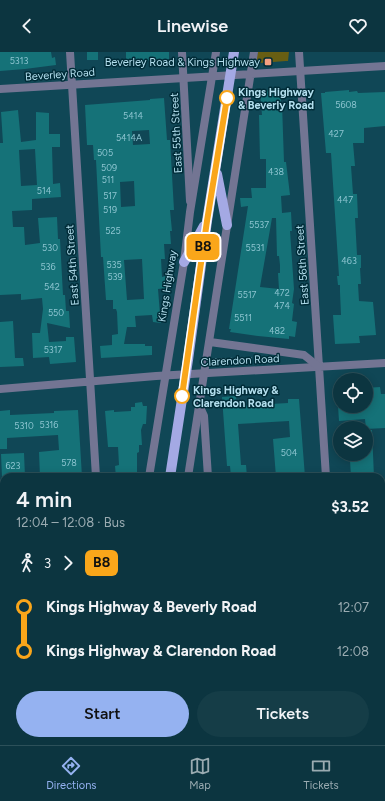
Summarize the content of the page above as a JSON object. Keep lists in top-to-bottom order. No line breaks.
{"streets":{"street":["Beverley Road","East 55th Street","East 54th Street","East 56th Street","Kings Highway","Clarendon Road"]},"crossings":[["Beverley Road","East 55th Street"],["Beverley Road","East 54th Street"],["Beverley Road","East 56th Street"],["Beverley Road","Kings Highway"],["East 55th Street","Kings Highway"],["East 54th Street","Clarendon Road"],["East 56th Street","Clarendon Road"],["Kings Highway","Clarendon Road"]],"places":{"transit":["Beverley Road & Kings Highway"],"other":["Kings Highway & Beverly Road","Kings Highway & Clarendon Road"]},"lines":["bus line B8"],"house_numbers":["5313","5608","5414","427","5414A","505","509","438","511","514","517","447","519","5537","525","530","5531","463","535","536","539","542","472","5517","474","550","5511","482","5317","5316","5310","504","578","623"],"page":{"header":"Linewise","on_map":"B8","heading":["4 min","12:04 – 12:08 · Bus","$3.52"],"legs":["3","B8"],"list":[{"name":"Kings Highway & Beverly Road","value":"12:07"},{"name":"Kings Highway & Clarendon Road","value":"12:08"}],"buttons":["Start","Tickets"],"tabs":["Directions","Map","Tickets"]}}
